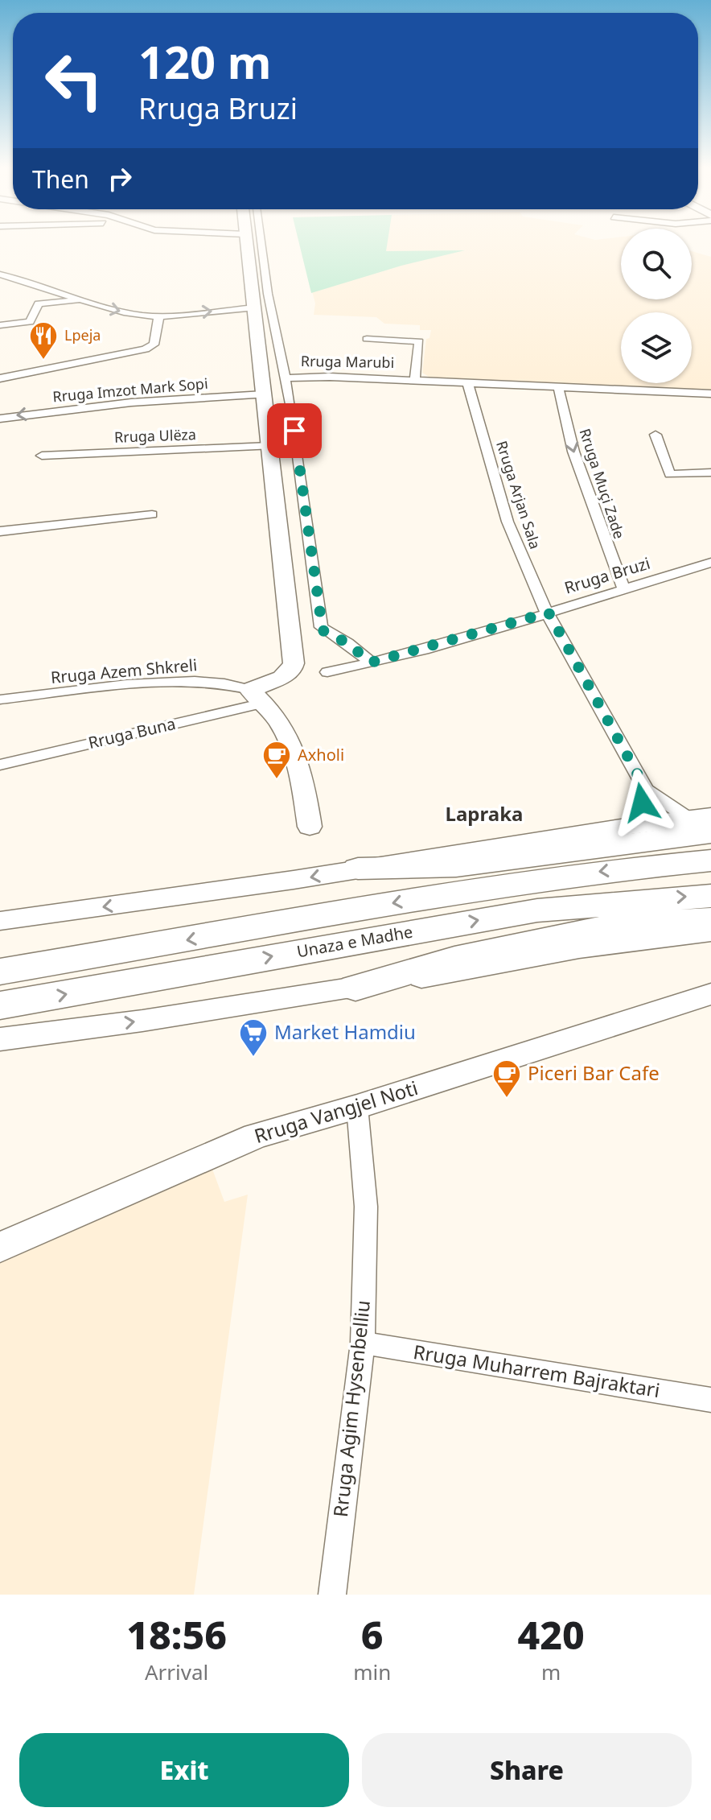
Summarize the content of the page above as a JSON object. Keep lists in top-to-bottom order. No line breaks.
{"streets":{"highway":["Unaza e Madhe"],"street":["Rruga Marubi","Rruga Imzot Mark Sopi","Rruga Ulëza","Rruga Muçi Zade","Rruga Arjan Sala","Rruga Bruzi","Rruga Azem Shkreli","Rruga Buna","Rruga Vangjel Noti","Rruga Muharrem Bajraktari","Rruga Agim Hysenbelliu"]},"crossings":[["Rruga Marubi","Rruga Muçi Zade"],["Rruga Marubi","Rruga Arjan Sala"],["Rruga Marubi","Rruga Bruzi"],["Rruga Muçi Zade","Rruga Bruzi"],["Rruga Arjan Sala","Rruga Bruzi"],["Rruga Azem Shkreli","Rruga Buna"],["Rruga Vangjel Noti","Rruga Agim Hysenbelliu"],["Rruga Muharrem Bajraktari","Rruga Agim Hysenbelliu"]],"one_way":["Rruga Muçi Zade"],"districts":["Lapraka"],"places":{"restaurant":["Lpeja"],"cafe":["Axholi","Piceri Bar Cafe"],"supermarket":["Market Hamdiu"]},"page":{"turn":["120 m","Rruga Bruzi"],"then":"Then","eta":["18:56","Arrival","6","min","420","m"],"buttons":["Exit","Share"]}}
